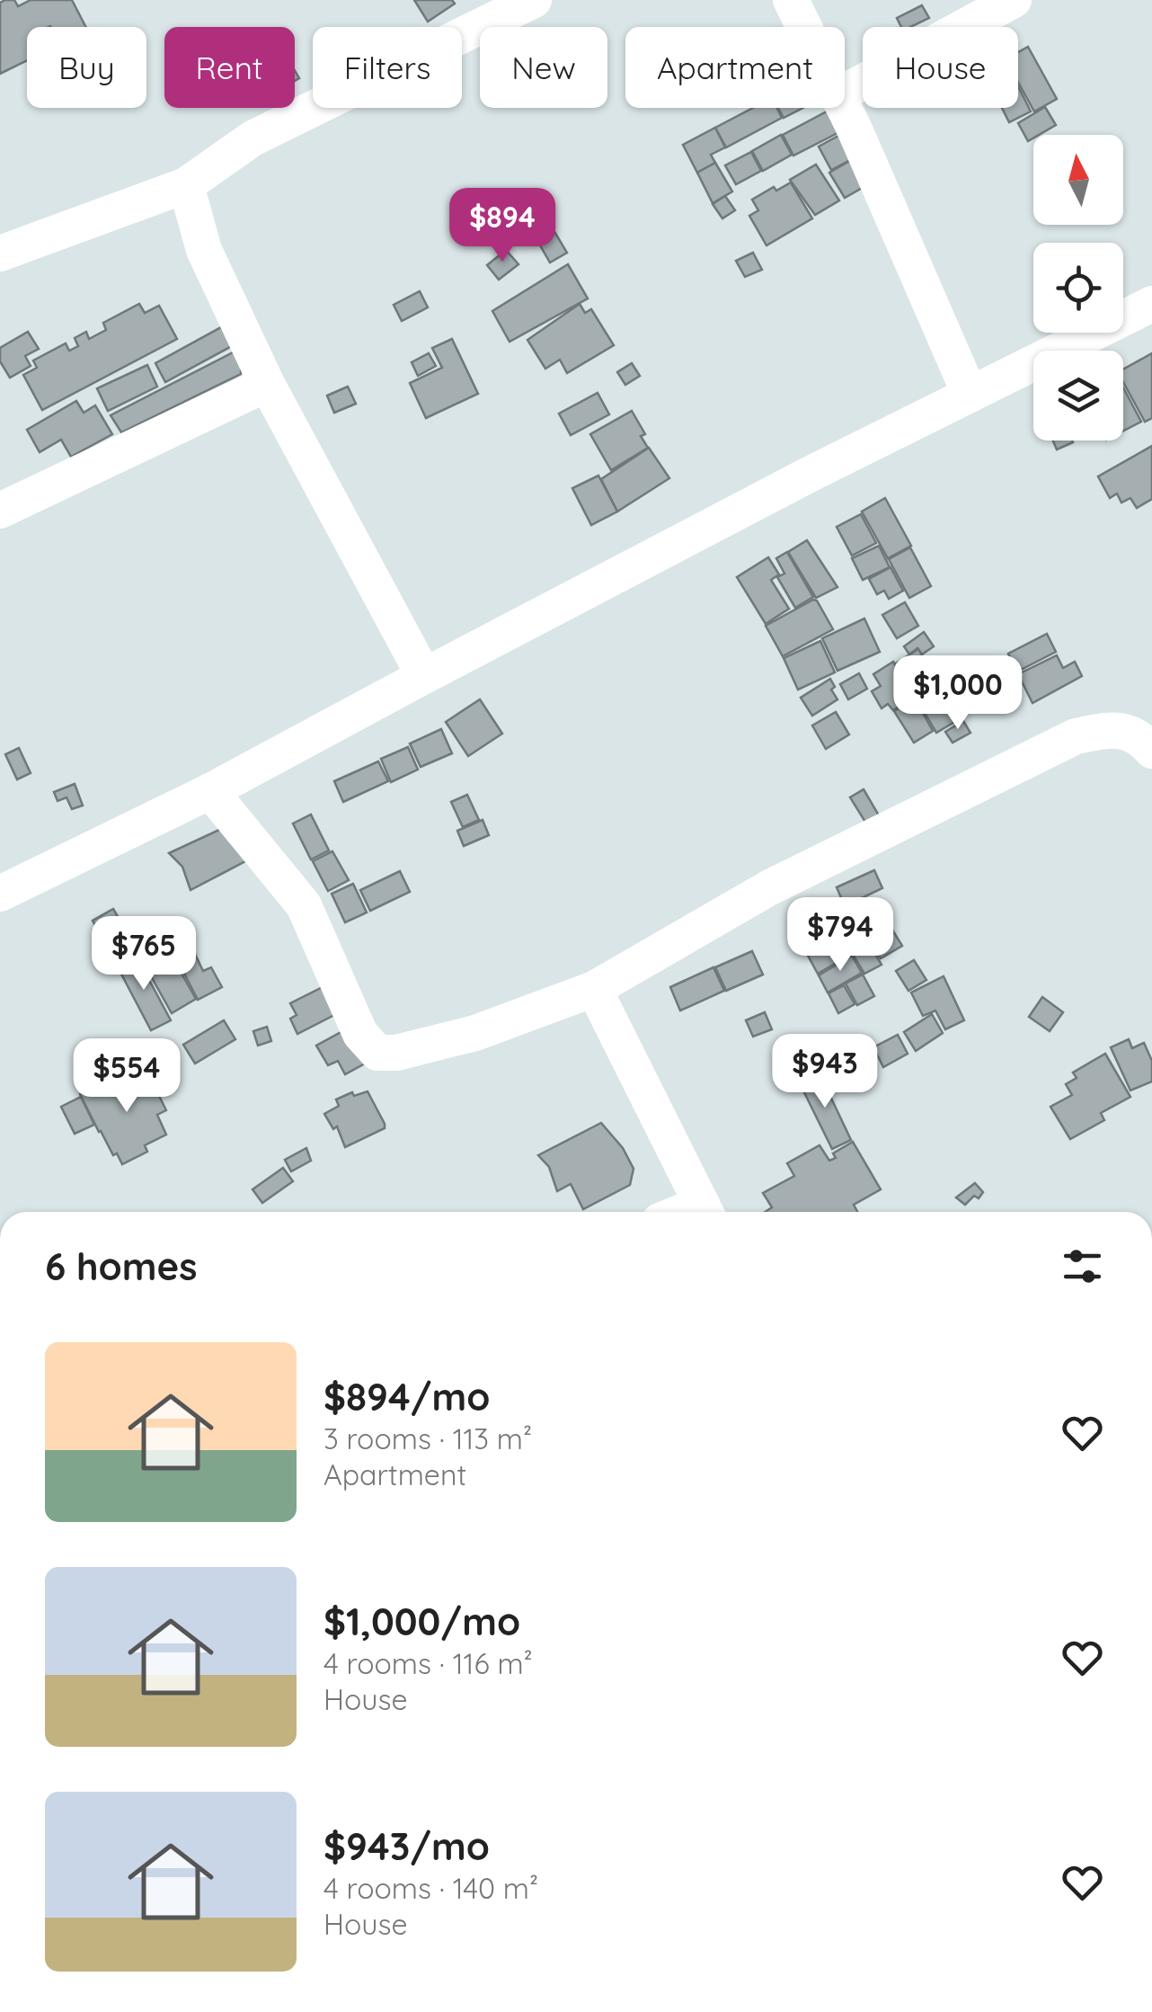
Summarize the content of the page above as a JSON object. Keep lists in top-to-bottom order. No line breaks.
{"north":"top","page":{"chip":["Buy","Rent","Filters","New","Apartment","House"],"price":["$894","$1,000","$794","$765","$943","$554"],"heading":"6 homes","list":[{"name":"$894/mo","note":"3 rooms · 113 m² · Apartment"},{"name":"$1,000/mo","note":"4 rooms · 116 m² · House"},{"name":"$943/mo","note":"4 rooms · 140 m² · House"}]}}
